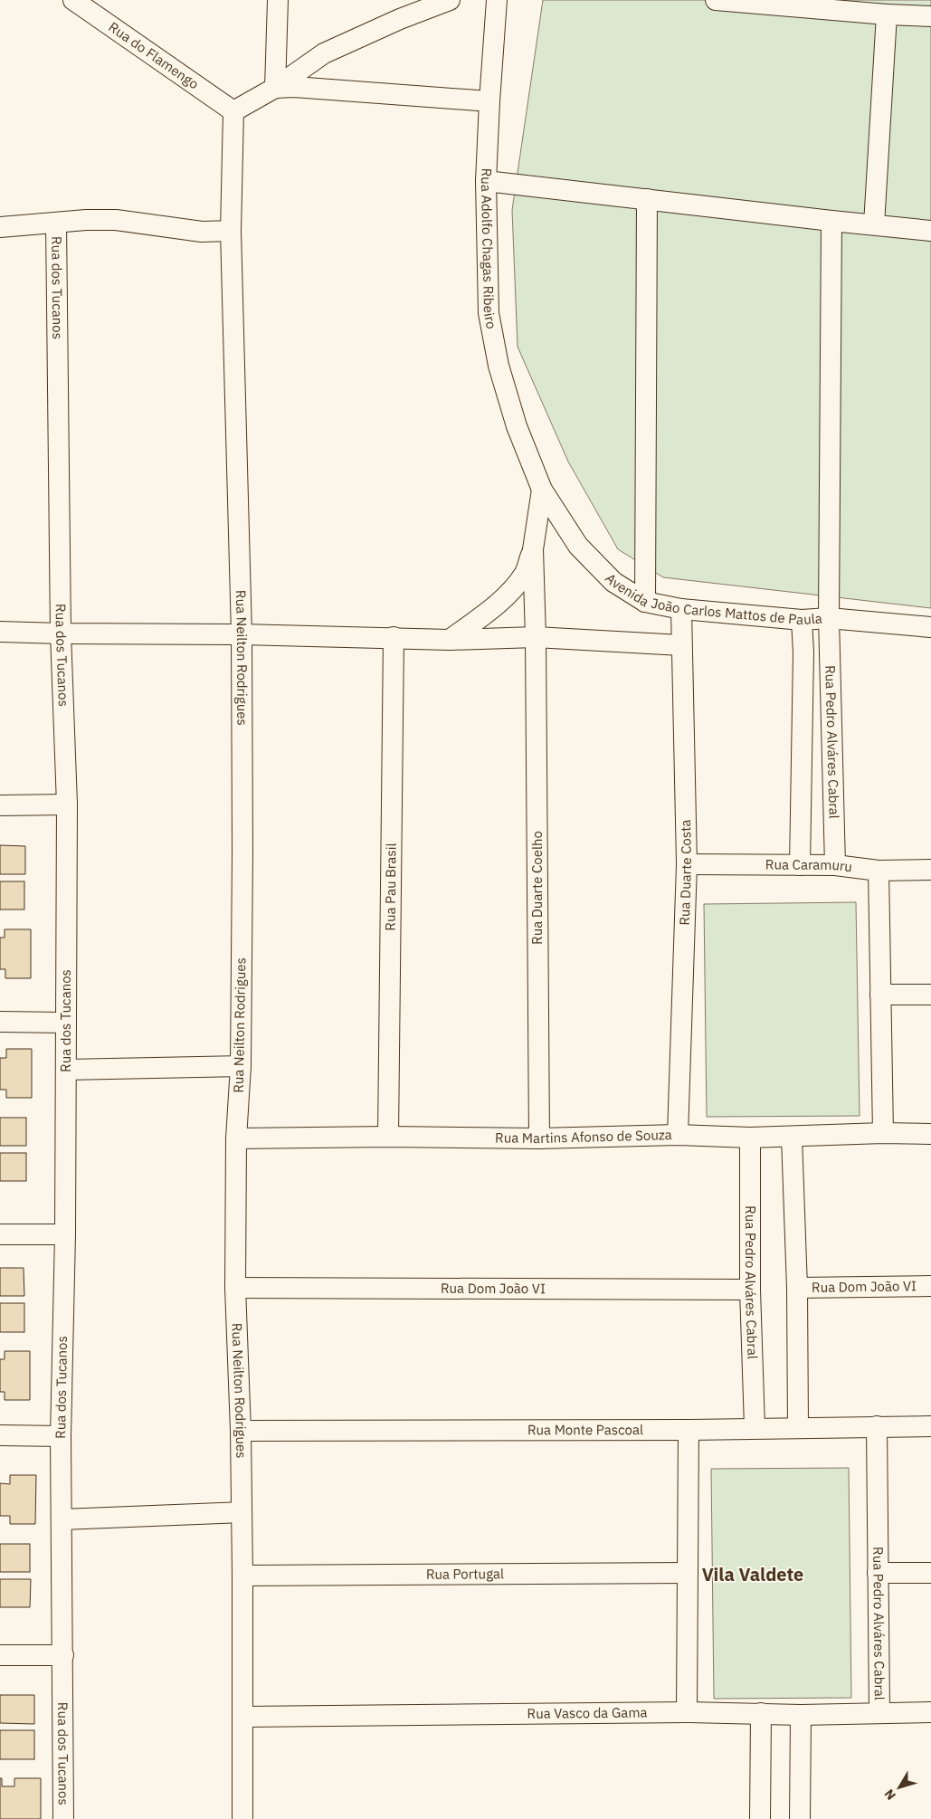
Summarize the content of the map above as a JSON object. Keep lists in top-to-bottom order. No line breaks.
{"streets":{"street":["Rua do Flamengo","Rua Adolfo Chagas Ribeiro","Rua dos Tucanos","Avenida João Carlos Mattos de Paula","Rua Neilton Rodrigues","Rua Pedro Alváres Cabral","Rua Caramuru","Rua Duarte Costa","Rua Pau Brasil","Rua Duarte Coelho","Rua Martins Afonso de Souza","Rua Dom João VI","Rua Monte Pascoal","Rua Portugal","Rua Vasco da Gama"]},"crossings":[["Rua do Flamengo","Rua Neilton Rodrigues"],["Rua Adolfo Chagas Ribeiro","Avenida João Carlos Mattos de Paula"],["Avenida João Carlos Mattos de Paula","Rua Pedro Alváres Cabral"],["Avenida João Carlos Mattos de Paula","Rua Duarte Costa"],["Rua Neilton Rodrigues","Rua Martins Afonso de Souza"],["Rua Neilton Rodrigues","Rua Dom João VI"],["Rua Neilton Rodrigues","Rua Monte Pascoal"],["Rua Neilton Rodrigues","Rua Portugal"],["Rua Neilton Rodrigues","Rua Vasco da Gama"],["Rua Pedro Alváres Cabral","Rua Caramuru"],["Rua Pedro Alváres Cabral","Rua Martins Afonso de Souza"],["Rua Pedro Alváres Cabral","Rua Dom João VI"],["Rua Pedro Alváres Cabral","Rua Monte Pascoal"],["Rua Pedro Alváres Cabral","Rua Vasco da Gama"],["Rua Caramuru","Rua Duarte Costa"],["Rua Duarte Costa","Rua Martins Afonso de Souza"],["Rua Pau Brasil","Rua Martins Afonso de Souza"],["Rua Duarte Coelho","Rua Martins Afonso de Souza"]],"districts":["Vila Valdete"],"north":"bottom left"}
